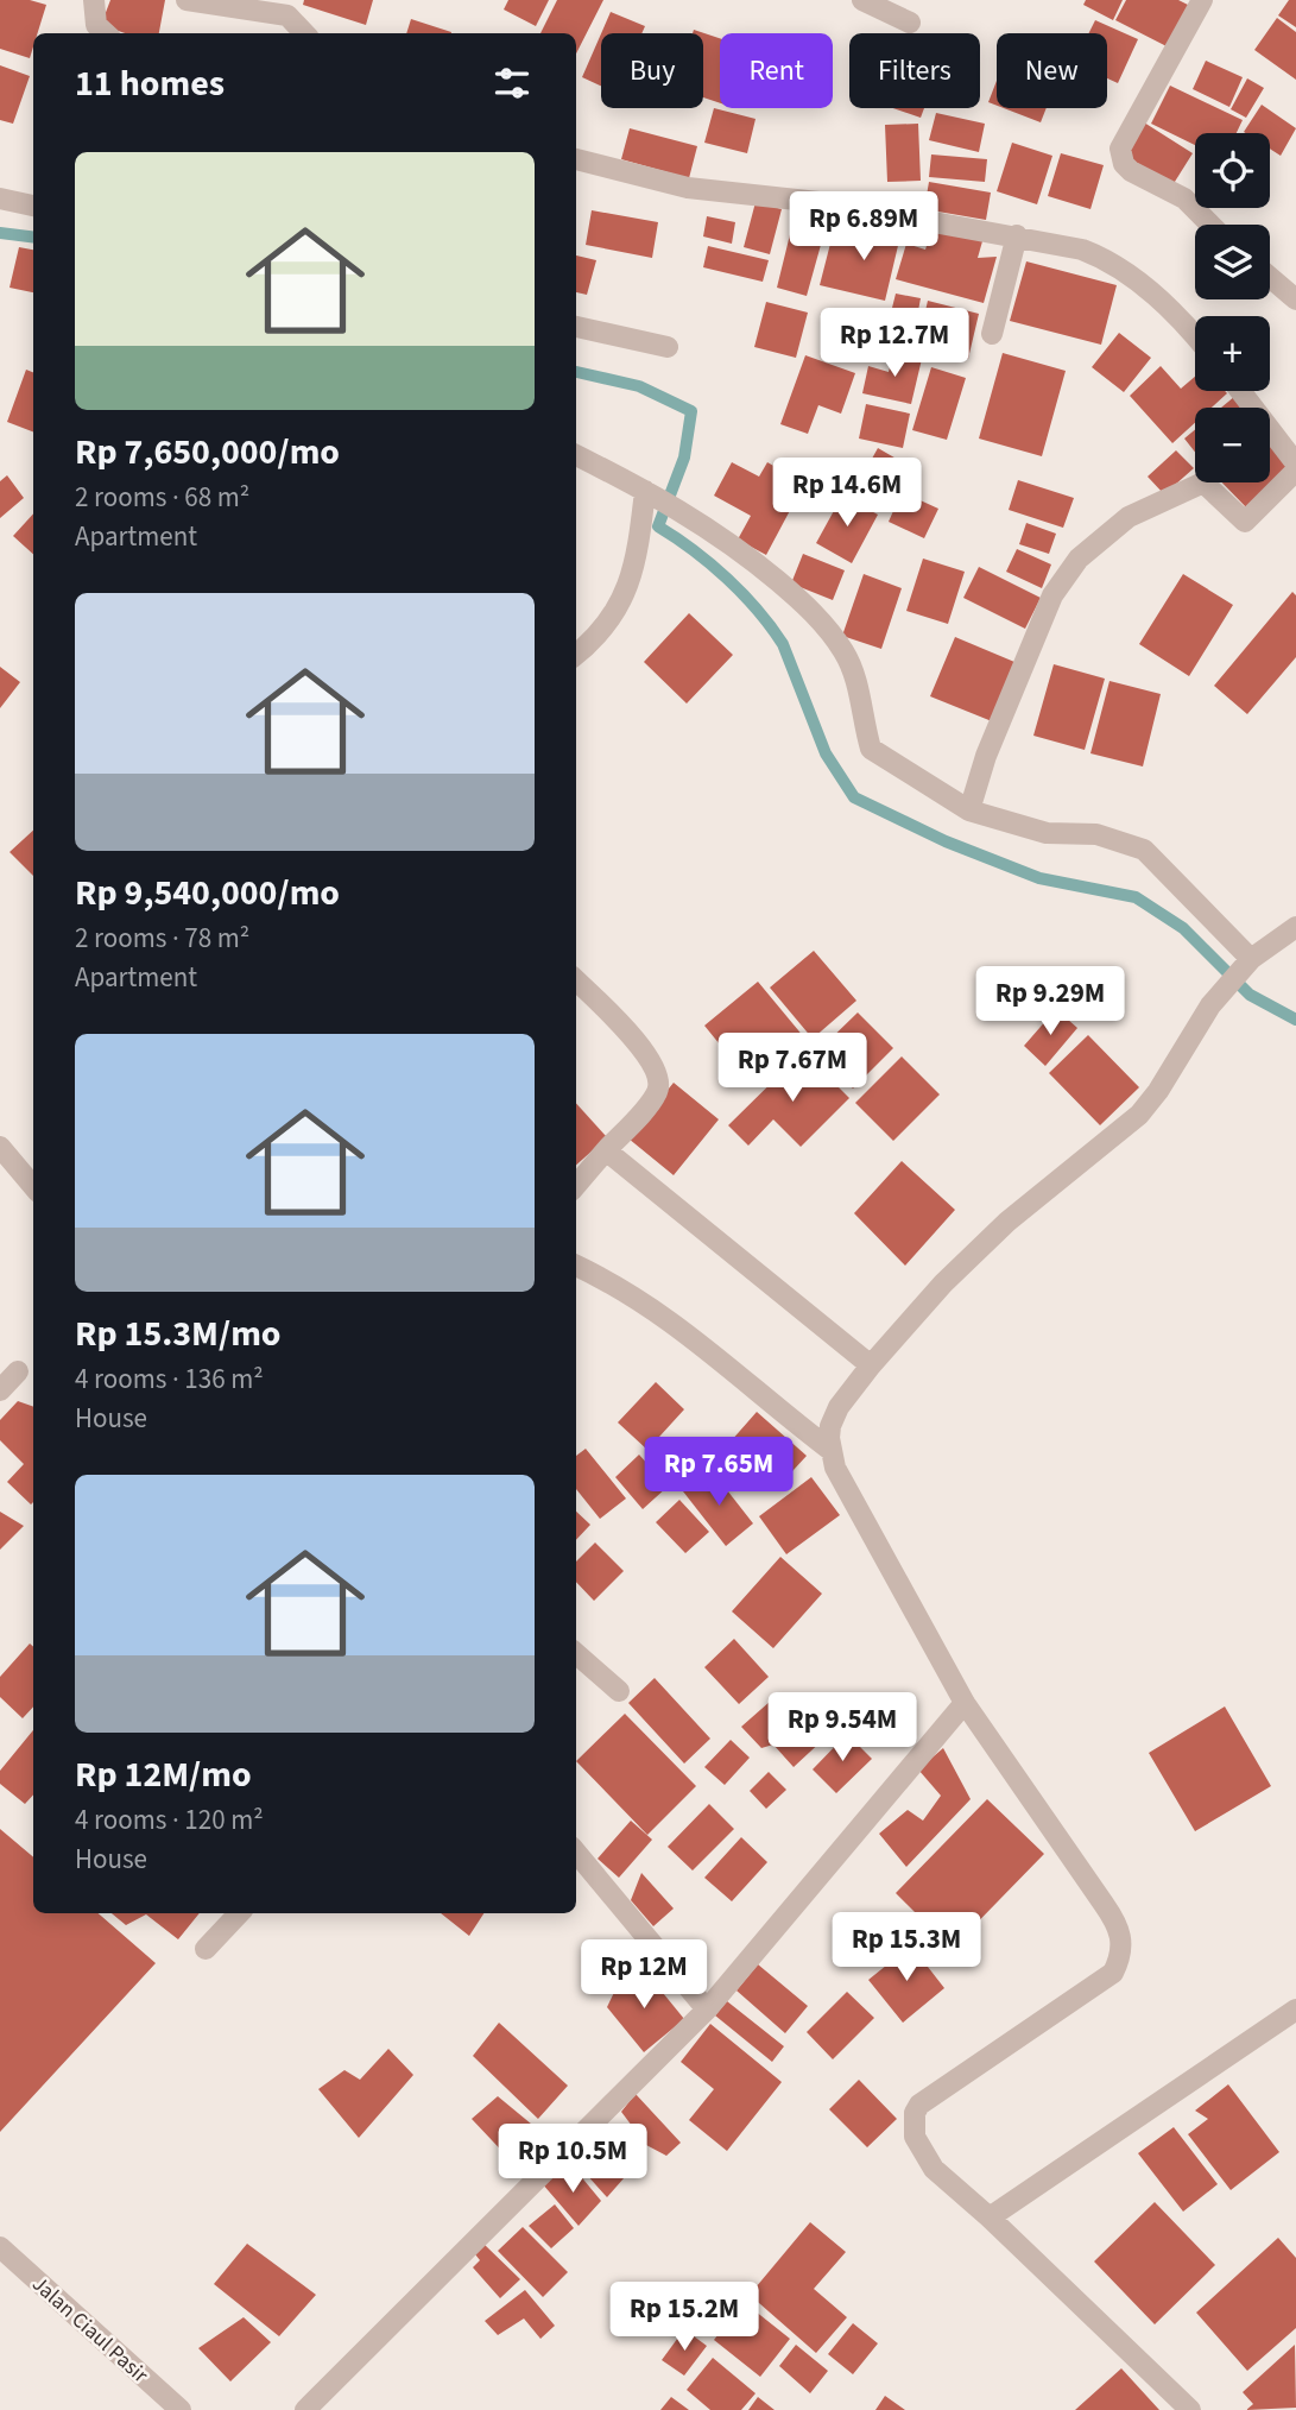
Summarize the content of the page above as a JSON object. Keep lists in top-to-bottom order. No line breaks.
{"streets":{"street":["Jalan Ciaul Pasir"]},"page":{"chip":["Buy","Rent","Filters","New"],"heading":"11 homes","map_buttons":["+","−"],"list":[{"name":"Rp 7,650,000/mo","note":"2 rooms · 68 m² · Apartment"},{"name":"Rp 9,540,000/mo","note":"2 rooms · 78 m² · Apartment"},{"name":"Rp 15.3M/mo","note":"4 rooms · 136 m² · House"},{"name":"Rp 12M/mo","note":"4 rooms · 120 m² · House"}],"price":["Rp 6.89M","Rp 12.7M","Rp 14.6M","Rp 9.29M","Rp 7.67M","Rp 7.65M","Rp 9.54M","Rp 15.3M","Rp 12M","Rp 10.5M","Rp 15.2M"]}}
